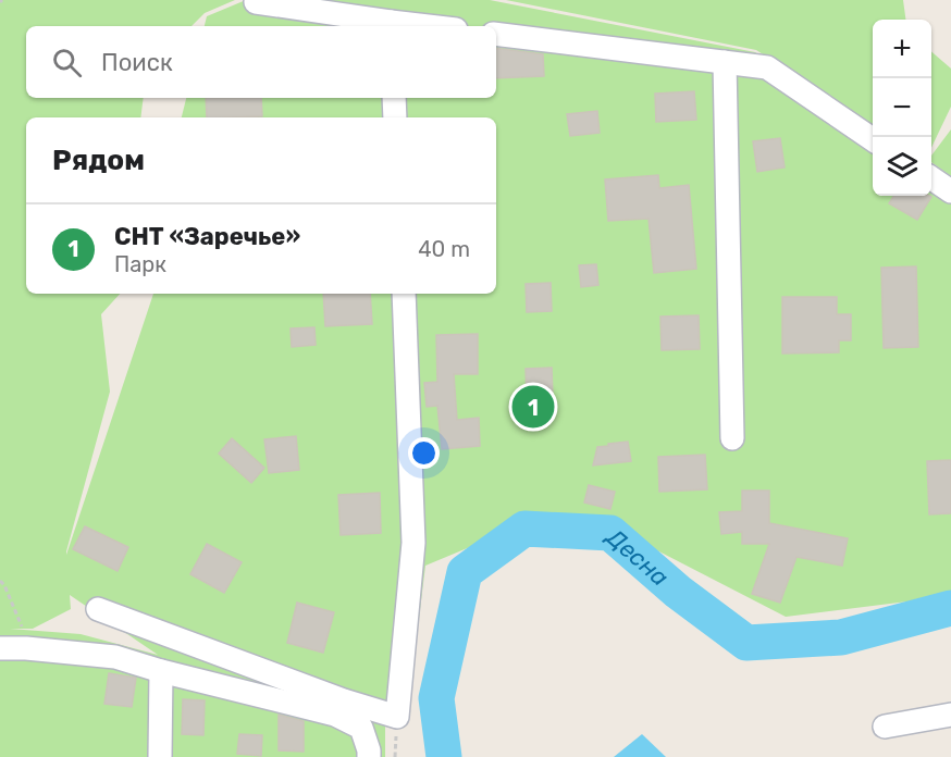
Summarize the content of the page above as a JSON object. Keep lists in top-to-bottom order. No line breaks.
{"water":["Десна"],"page":{"map_buttons":["+","−"],"search":"Поиск","heading":"Рядом","list":[{"mark":"1","name":"СНТ «Заречье»","note":"Парк","value":"40 m"}],"pins":"1"}}
